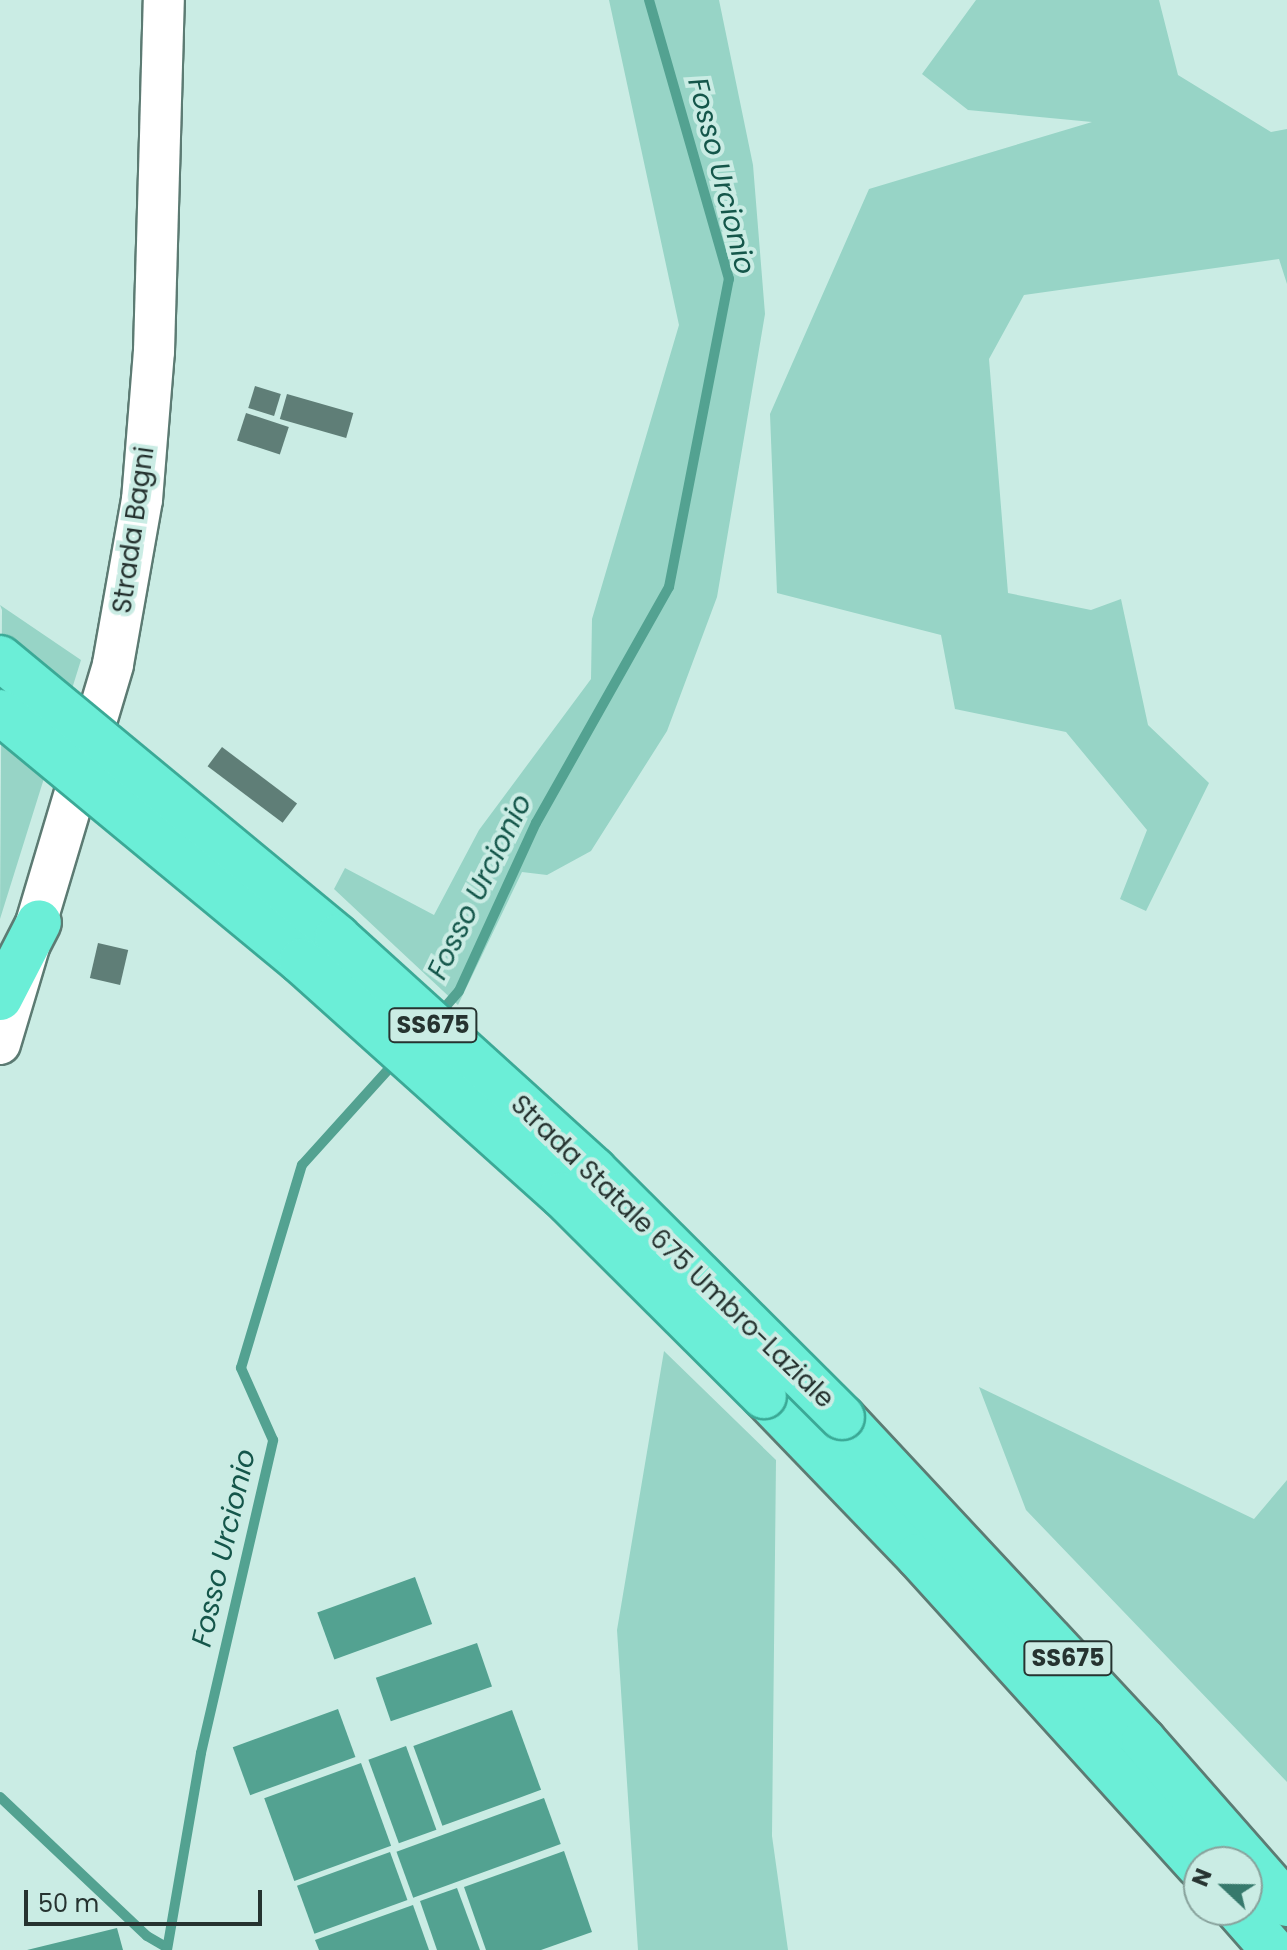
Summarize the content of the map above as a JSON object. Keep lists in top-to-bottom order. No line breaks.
{"streets":{"highway":["SS675","Strada Statale 675 Umbro-Laziale"],"street":["Strada Bagni"]},"water":["Fosso Urcionio"],"scale_bar":"50 m","north":"left"}
